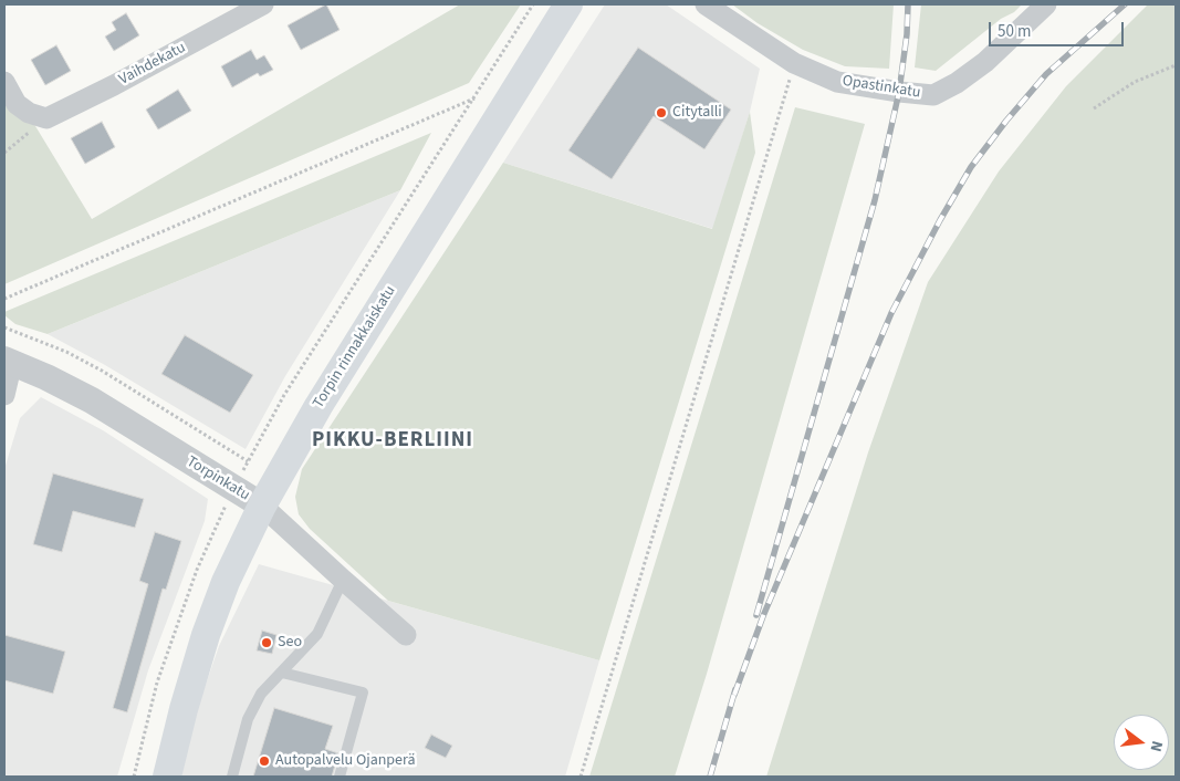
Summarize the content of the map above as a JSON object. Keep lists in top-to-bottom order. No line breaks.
{"streets":{"main road":["Torpin rinnakkaiskatu"],"street":["Vaihdekatu","Opastinkatu","Torpinkatu"]},"crossings":[["Torpin rinnakkaiskatu","Torpinkatu"]],"districts":["PIKKU-BERLIINI"],"places":["Citytalli","Seo","Autopalvelu Ojanperä"],"scale_bar":"50 m","north":"right"}
